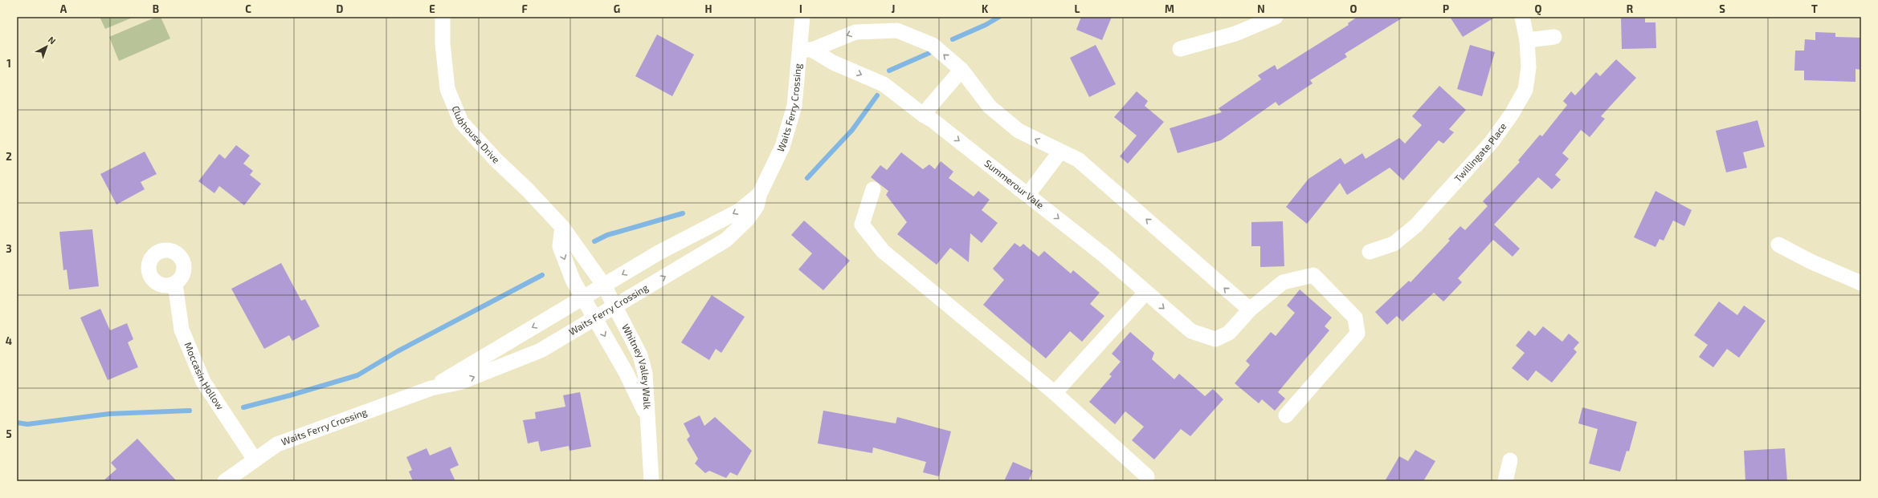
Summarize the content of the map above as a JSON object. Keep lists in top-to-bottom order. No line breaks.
{"streets":{"street":["Waits Ferry Crossing","Clubhouse Drive","Twillingate Place","Summerour Vale","Whitney Valley Walk","Moccasin Hollow"]},"crossings":[["Waits Ferry Crossing","Clubhouse Drive"],["Waits Ferry Crossing","Summerour Vale"],["Waits Ferry Crossing","Whitney Valley Walk"],["Waits Ferry Crossing","Moccasin Hollow"],["Clubhouse Drive","Whitney Valley Walk"]],"north":"top right","grid":{"columns":["A","B","C","D","E","F","G","H","I","J","K","L","M","N","O","P","Q","R","S","T"],"rows":["1","2","3","4","5"]}}
